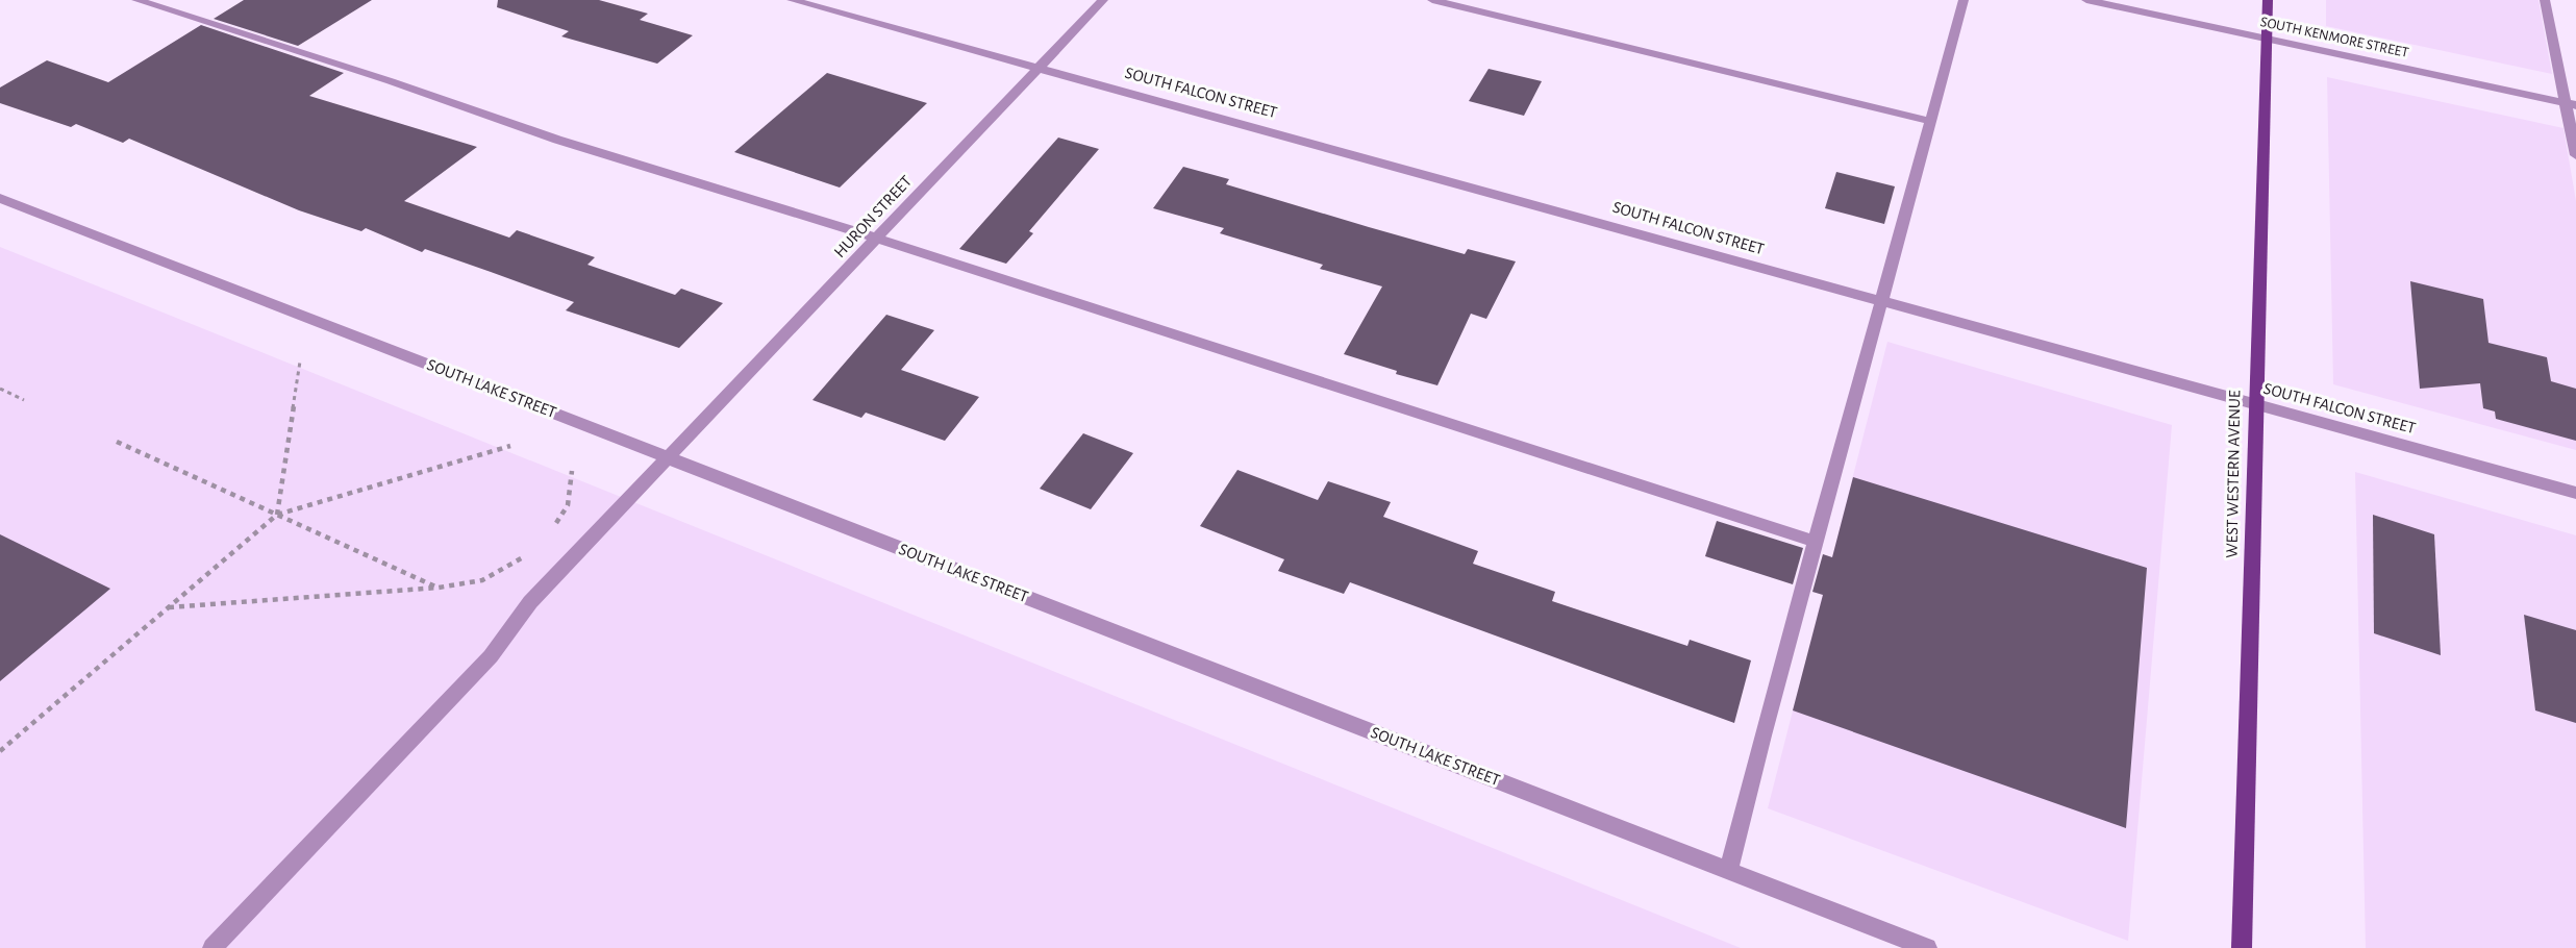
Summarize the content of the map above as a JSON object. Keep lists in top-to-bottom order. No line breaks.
{"streets":{"main road":["WEST WESTERN AVENUE"],"street":["SOUTH KENMORE STREET","SOUTH FALCON STREET","HURON STREET","SOUTH LAKE STREET"]},"crossings":[["SOUTH KENMORE STREET","WEST WESTERN AVENUE"],["SOUTH FALCON STREET","HURON STREET"],["SOUTH FALCON STREET","WEST WESTERN AVENUE"],["HURON STREET","SOUTH LAKE STREET"]]}
